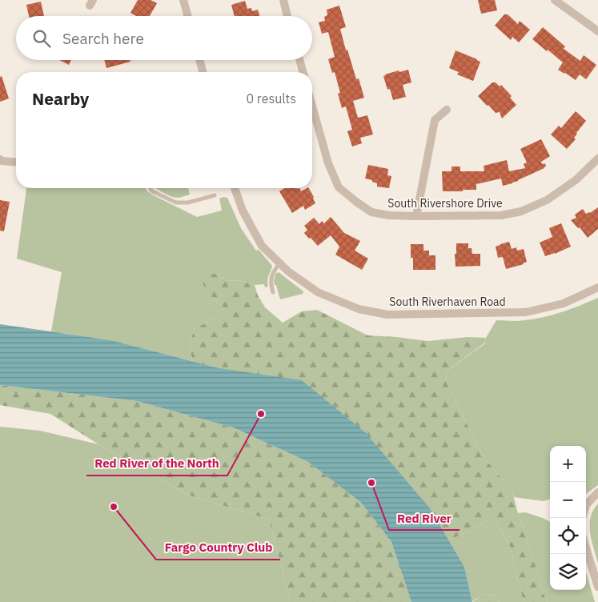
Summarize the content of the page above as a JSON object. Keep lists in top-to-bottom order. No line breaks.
{"streets":{"street":["South Rivershore Drive","South Riverhaven Road"]},"places":["Red River of the North","Red River","Fargo Country Club"],"page":{"search":"Search here","heading":["Nearby","0 results"],"map_buttons":["+","−"]}}
